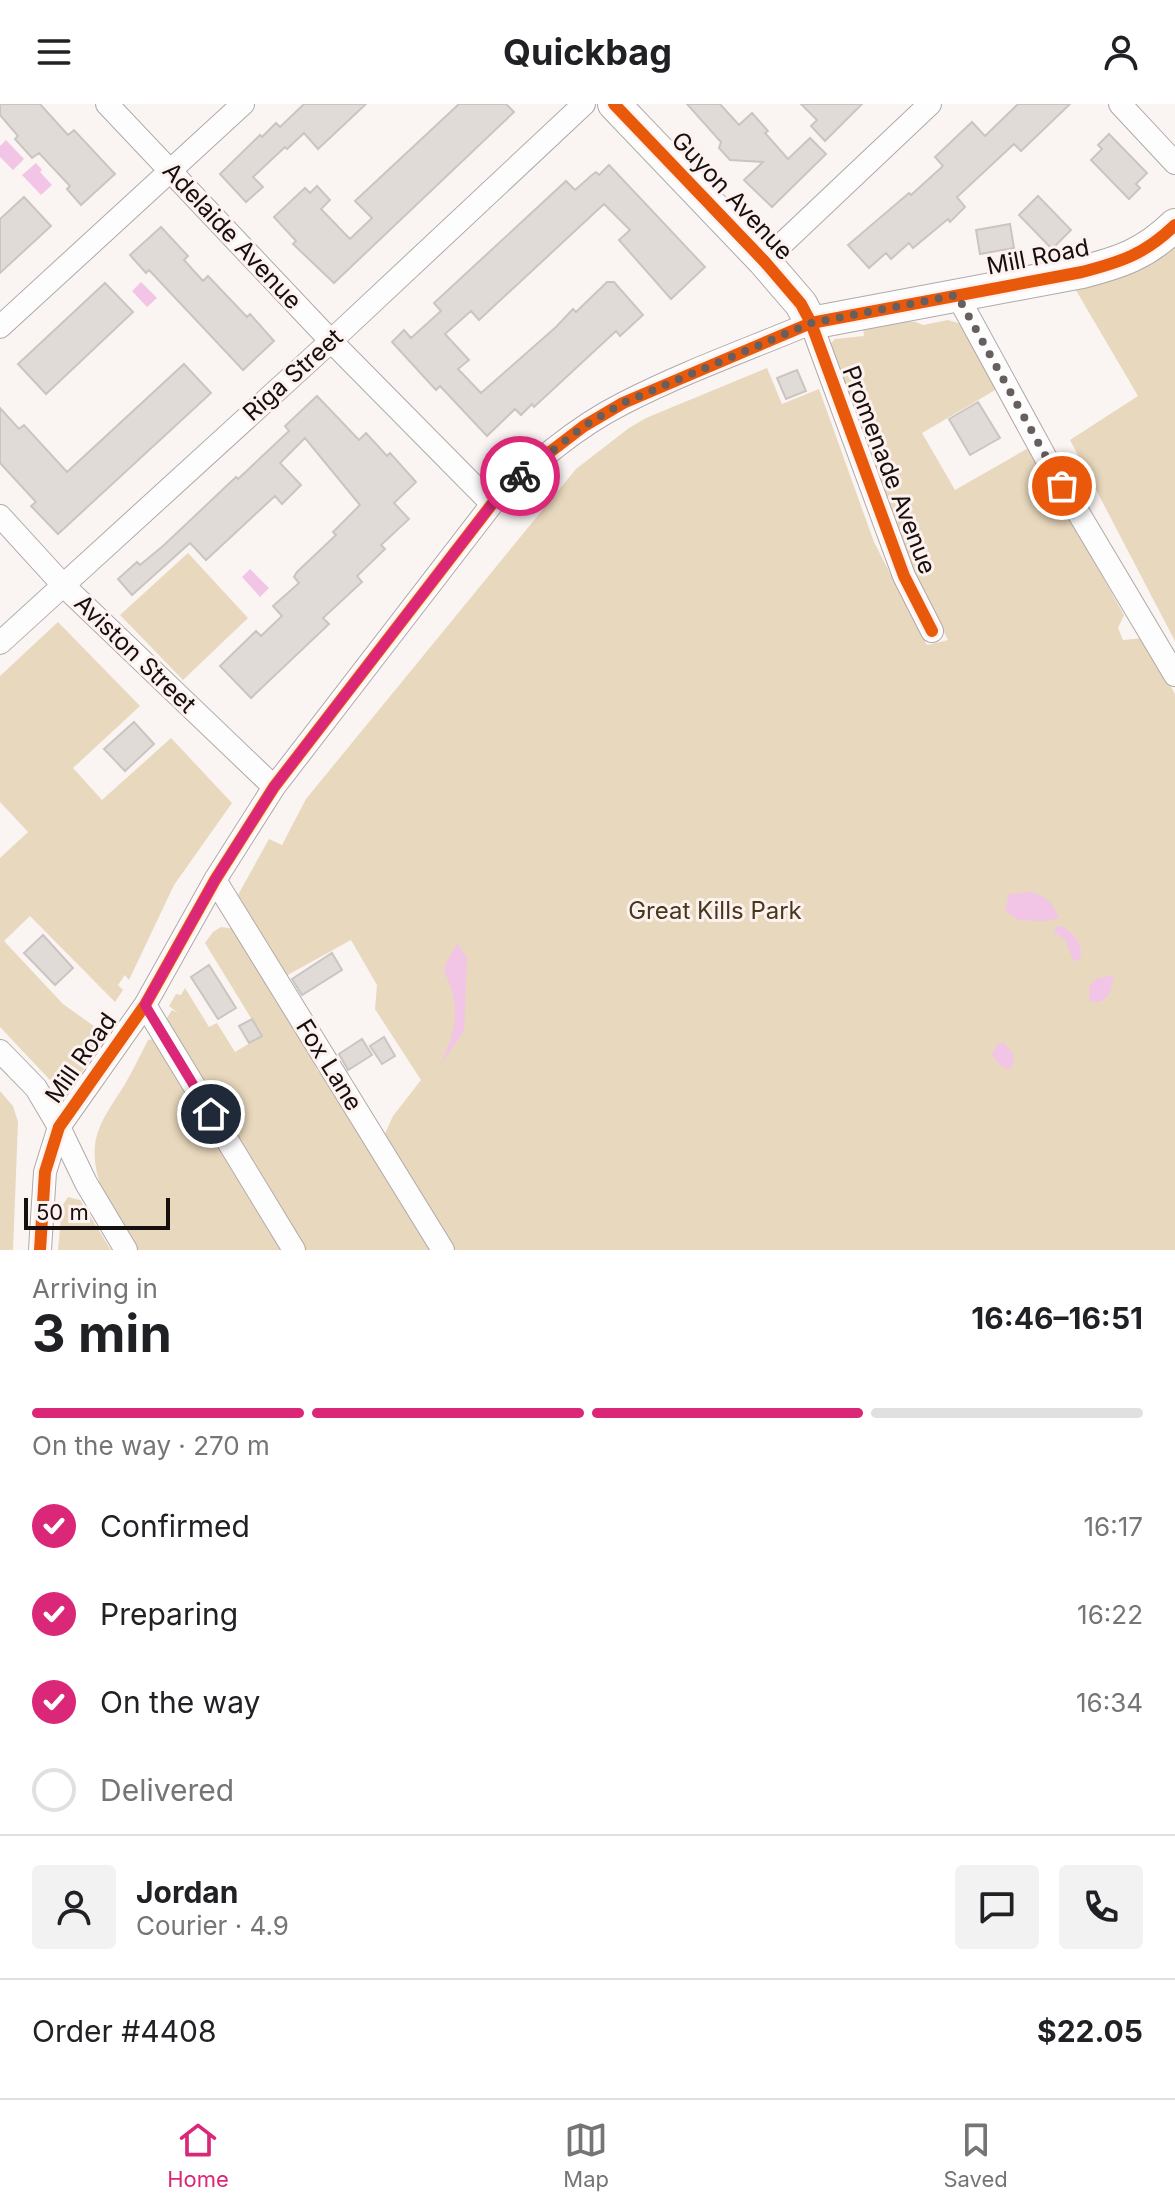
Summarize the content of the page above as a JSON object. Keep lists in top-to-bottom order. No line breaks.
{"streets":{"street":["Guyon Avenue","Adelaide Avenue","Mill Road","Riga Street","Promenade Avenue","Aviston Street","Fox Lane"]},"crossings":[["Guyon Avenue","Mill Road"],["Guyon Avenue","Promenade Avenue"],["Adelaide Avenue","Mill Road"],["Adelaide Avenue","Riga Street"],["Mill Road","Promenade Avenue"],["Mill Road","Aviston Street"],["Mill Road","Fox Lane"],["Riga Street","Aviston Street"]],"parks":["Great Kills Park"],"scale_bar":"50 m","page":{"header":"Quickbag","scale":"50 m","heading":["3 min","Arriving in","16:46–16:51"],"panel":["Jordan","Courier · 4.9","Order #4408","$22.05"],"bar":"On the way · 270 m","list":[["Confirmed","16:17"],["Preparing","16:22"],["On the way","16:34"],"Delivered"],"tabs":["Home","Map","Saved"]}}
